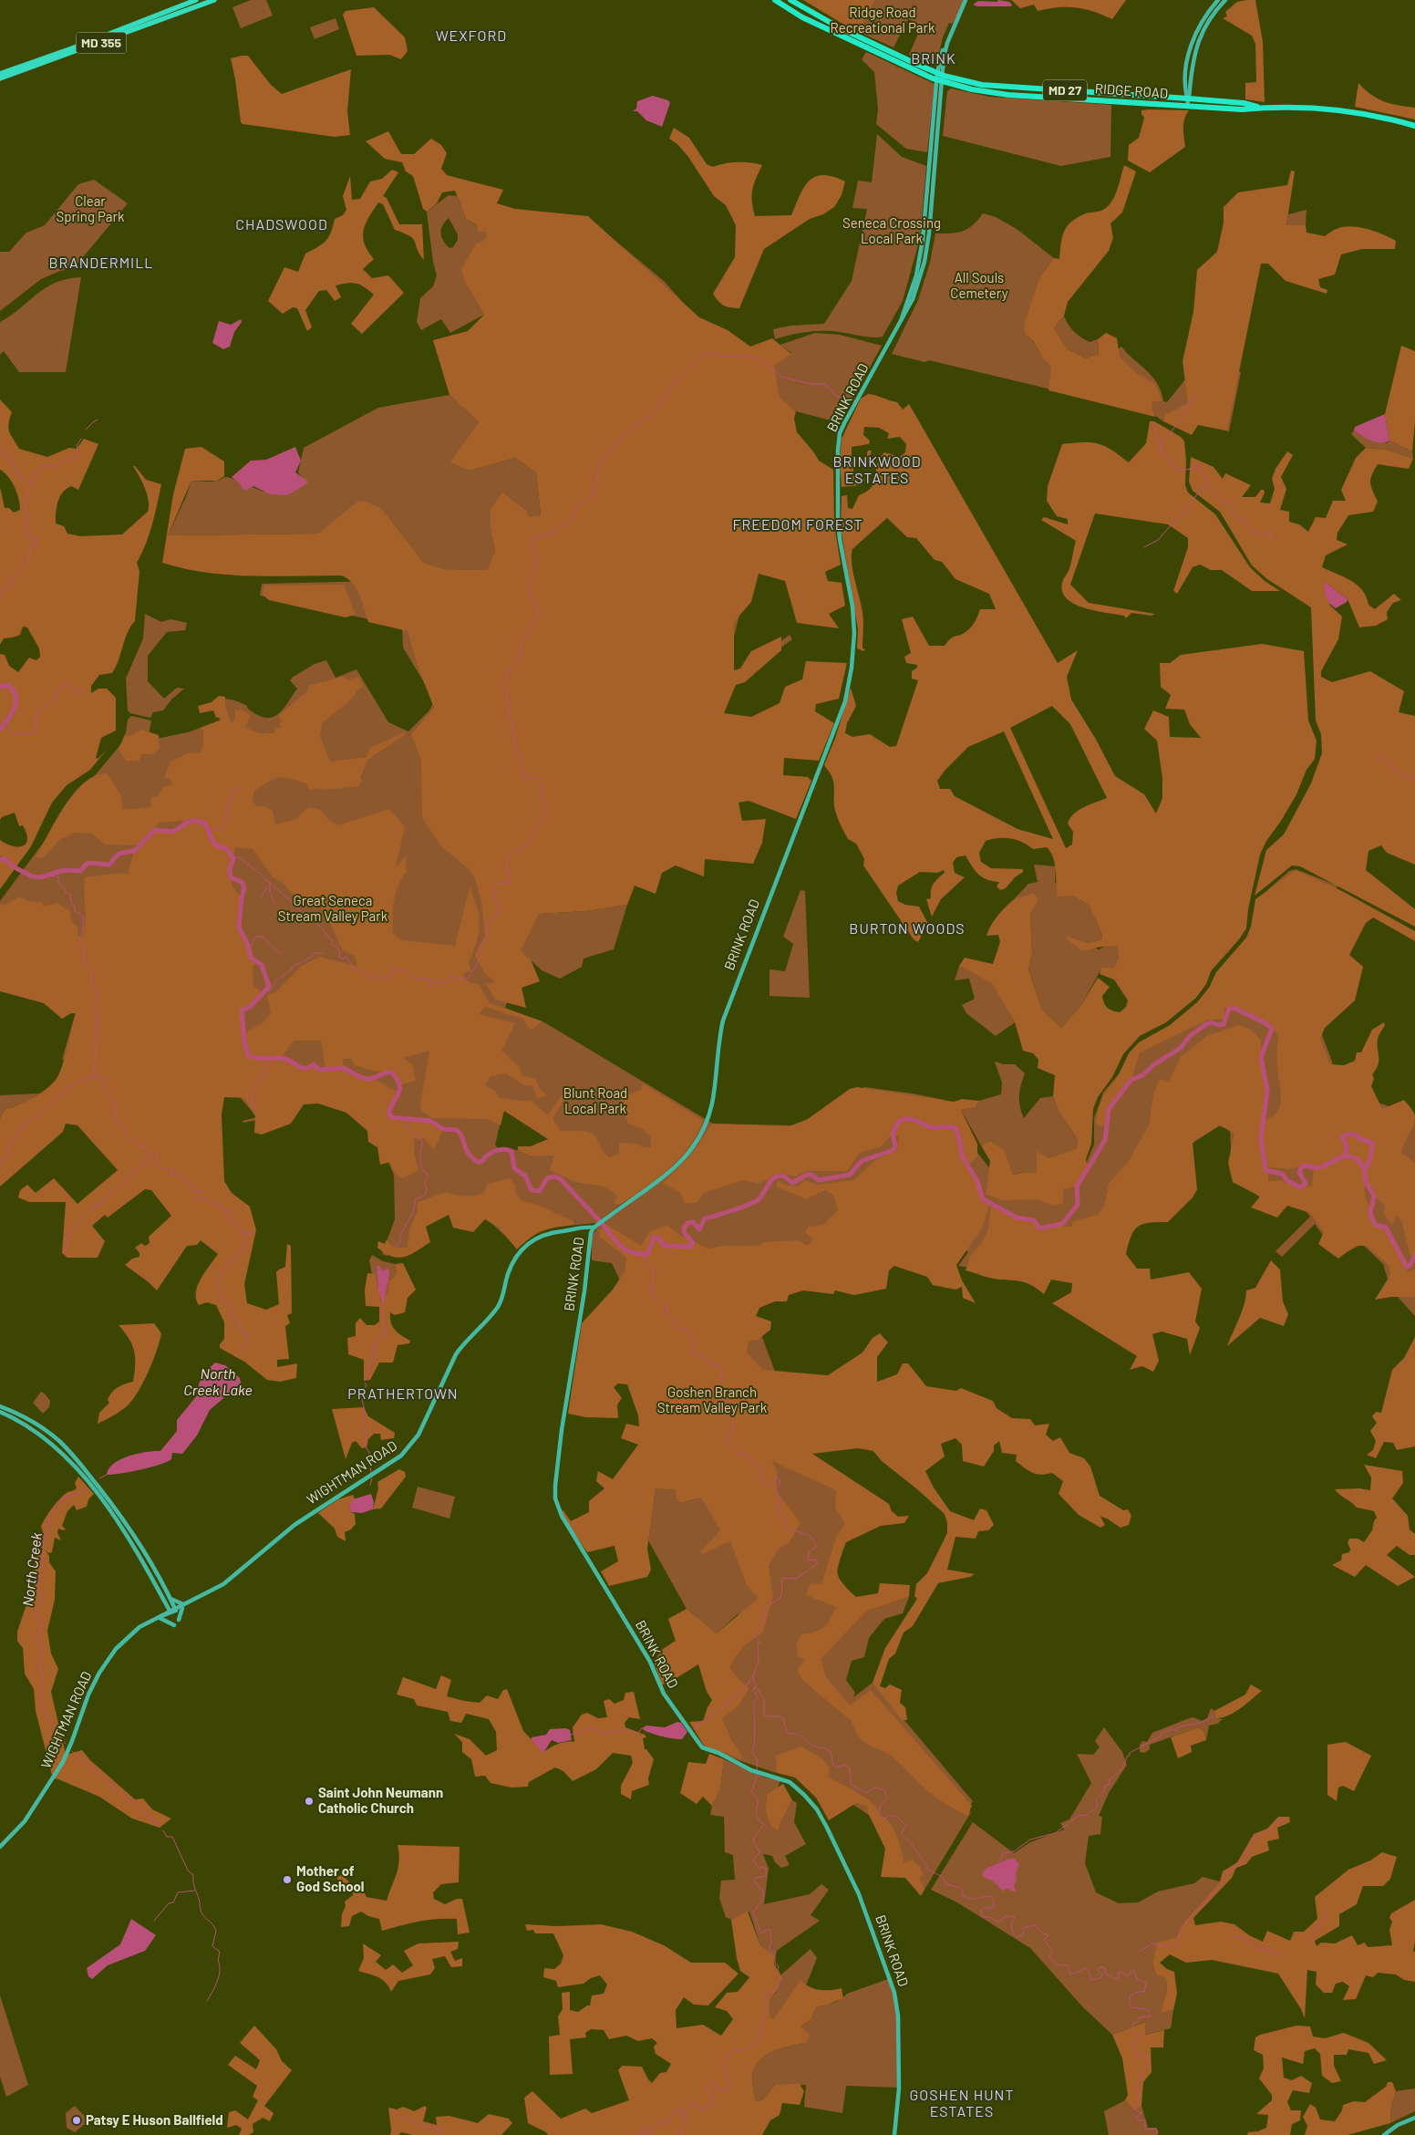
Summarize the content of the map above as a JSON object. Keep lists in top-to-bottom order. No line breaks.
{"streets":{"highway":["MD 27","RIDGE ROAD"],"main road":["MD 355","BRINK ROAD","WIGHTMAN ROAD"]},"crossings":[["RIDGE ROAD","BRINK ROAD"],["BRINK ROAD","WIGHTMAN ROAD"]],"districts":["WEXFORD","BRINK","CHADSWOOD","BRANDERMILL","BRINKWOOD ESTATES","FREEDOM FOREST","BURTON WOODS","PRATHERTOWN","GOSHEN HUNT ESTATES"],"water":["North Creek Lake","North Creek"],"parks":["Ridge Road Recreational Park","Clear Spring Park","Seneca Crossing Local Park","All Souls Cemetery","Great Seneca Stream Valley Park","Blunt Road Local Park","Goshen Branch Stream Valley Park"],"places":["Saint John Neumann Catholic Church","Mother of God School","Patsy E Huson Ballfield"]}
